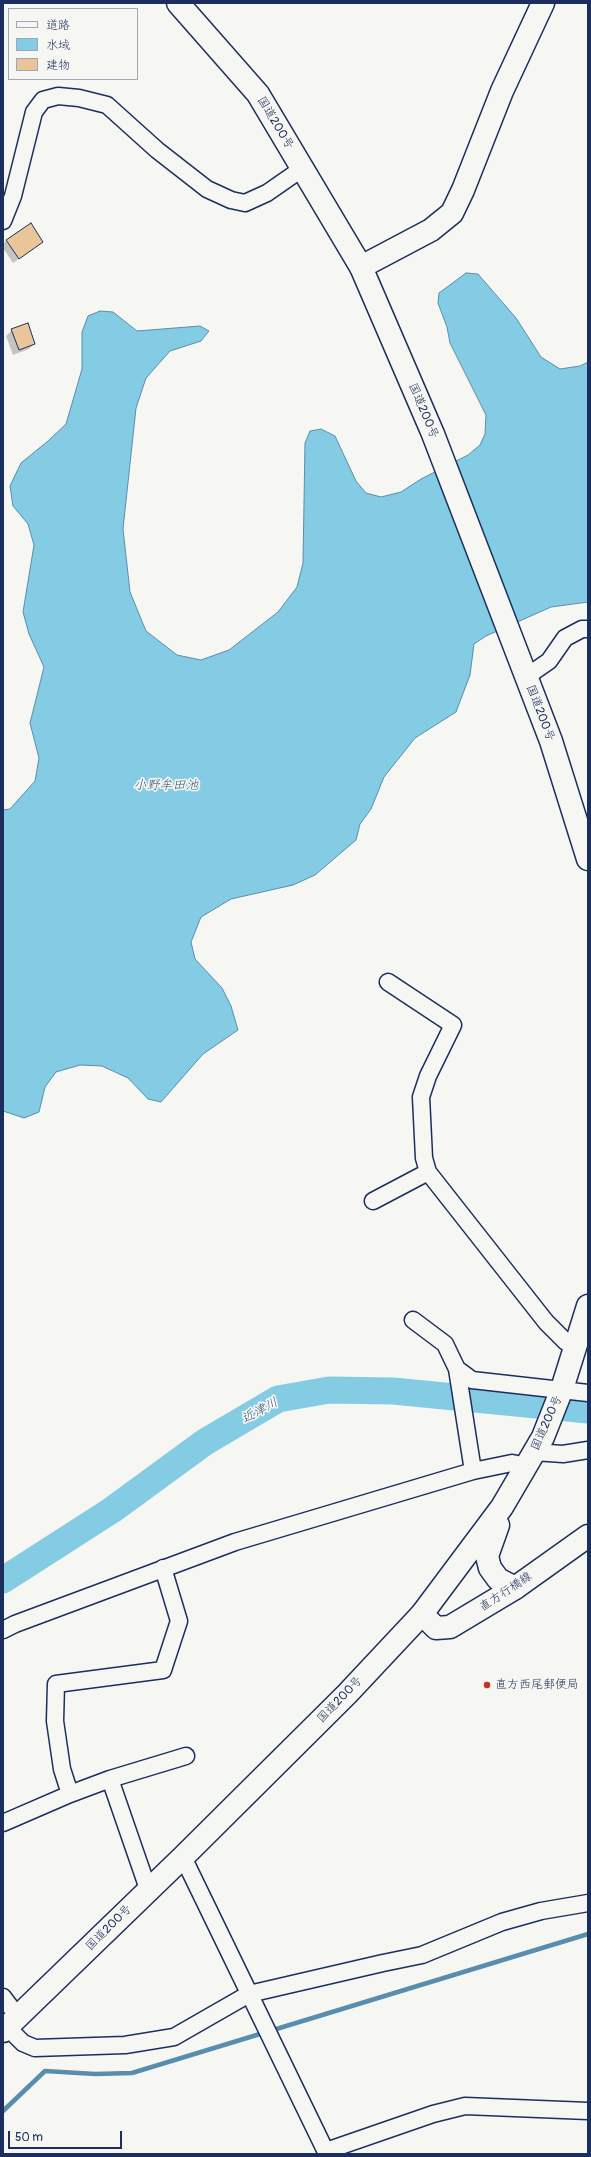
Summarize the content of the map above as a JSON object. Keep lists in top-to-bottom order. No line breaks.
{"streets":{"main road":["国道200号","直方行橋線"]},"crossings":[["国道200号","直方行橋線"]],"water":["小野牟田池","近津川"],"places":["直方西尾郵便局"],"legend":["道路","水域","建物"],"scale_bar":"50 m"}
